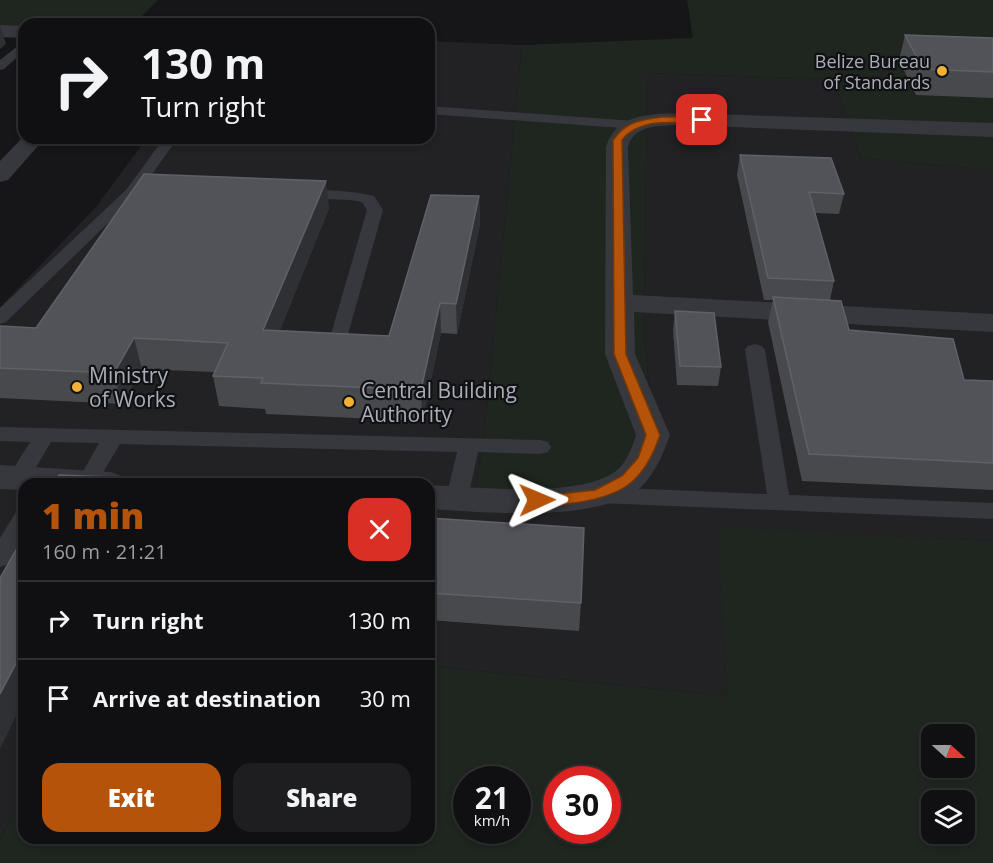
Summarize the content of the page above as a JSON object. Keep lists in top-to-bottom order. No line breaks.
{"places":["Belize Bureau of Standards","Ministry of Works","Central Building Authority"],"north":"right","page":{"turn":["130 m","Turn right"],"heading":["1 min","160 m · 21:21"],"list":[{"name":"Turn right","value":"130 m"},{"name":"Arrive at destination","value":"30 m"}],"buttons":["Exit","Share"],"speed":"21 km/h","limit":"30"}}
